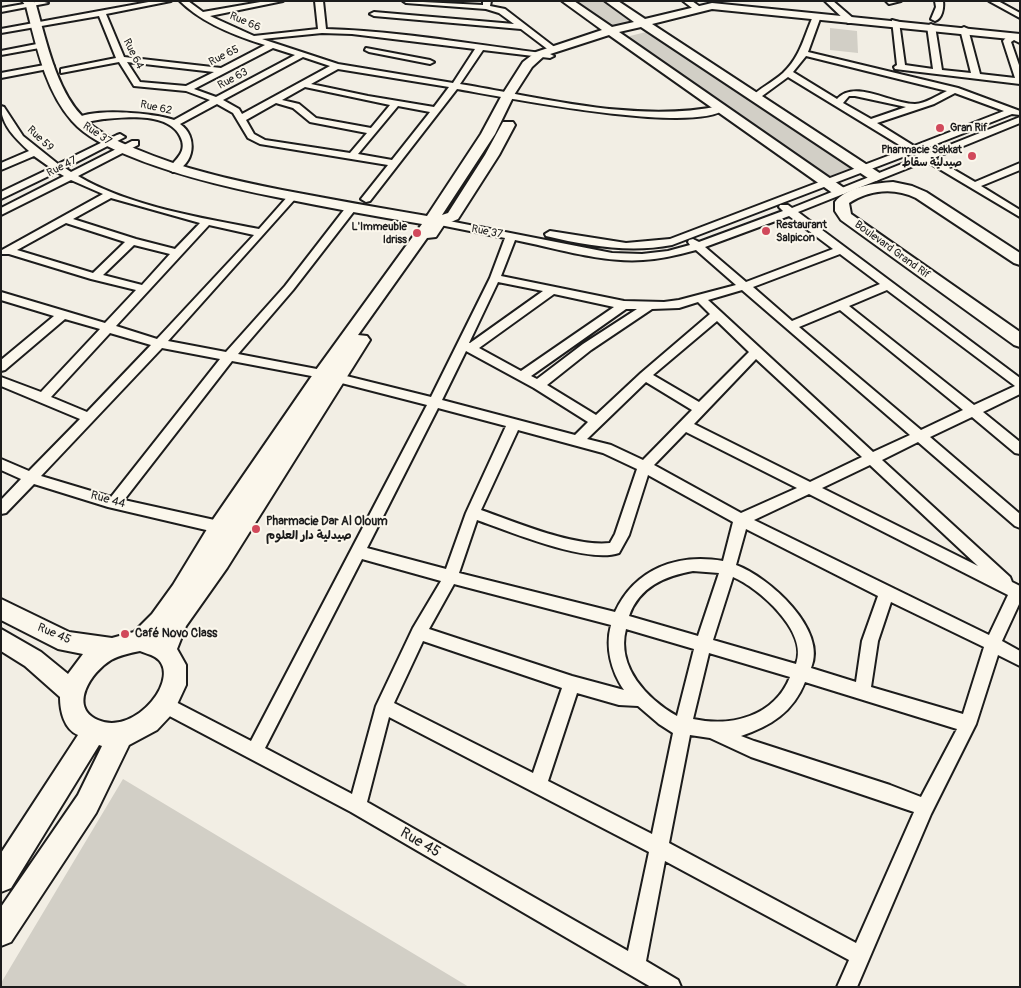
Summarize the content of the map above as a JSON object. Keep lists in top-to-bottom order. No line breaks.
{"streets":{"street":["Rue 66","Rue 64","Rue 65","Rue 63","Rue 62","Rue 37","Rue 59","Rue 47","Boulevard Grand Rif","Rue 44","Rue 45"]},"crossings":[["Rue 66","Rue 65"],["Rue 66","Rue 63"],["Rue 64","Rue 65"],["Rue 64","Rue 63"],["Rue 63","Rue 62"],["Rue 62","Rue 37"],["Rue 37","Rue 47"],["Rue 59","Rue 47"]],"places":["Gran Rif","Pharmacie Sekkat صيدلية سقاط","Restaurant Salpicon","L'Immeuble Idriss","Pharmacie Dar Al Oloum صيدلية دار العلوم","Café Novo Class"]}
